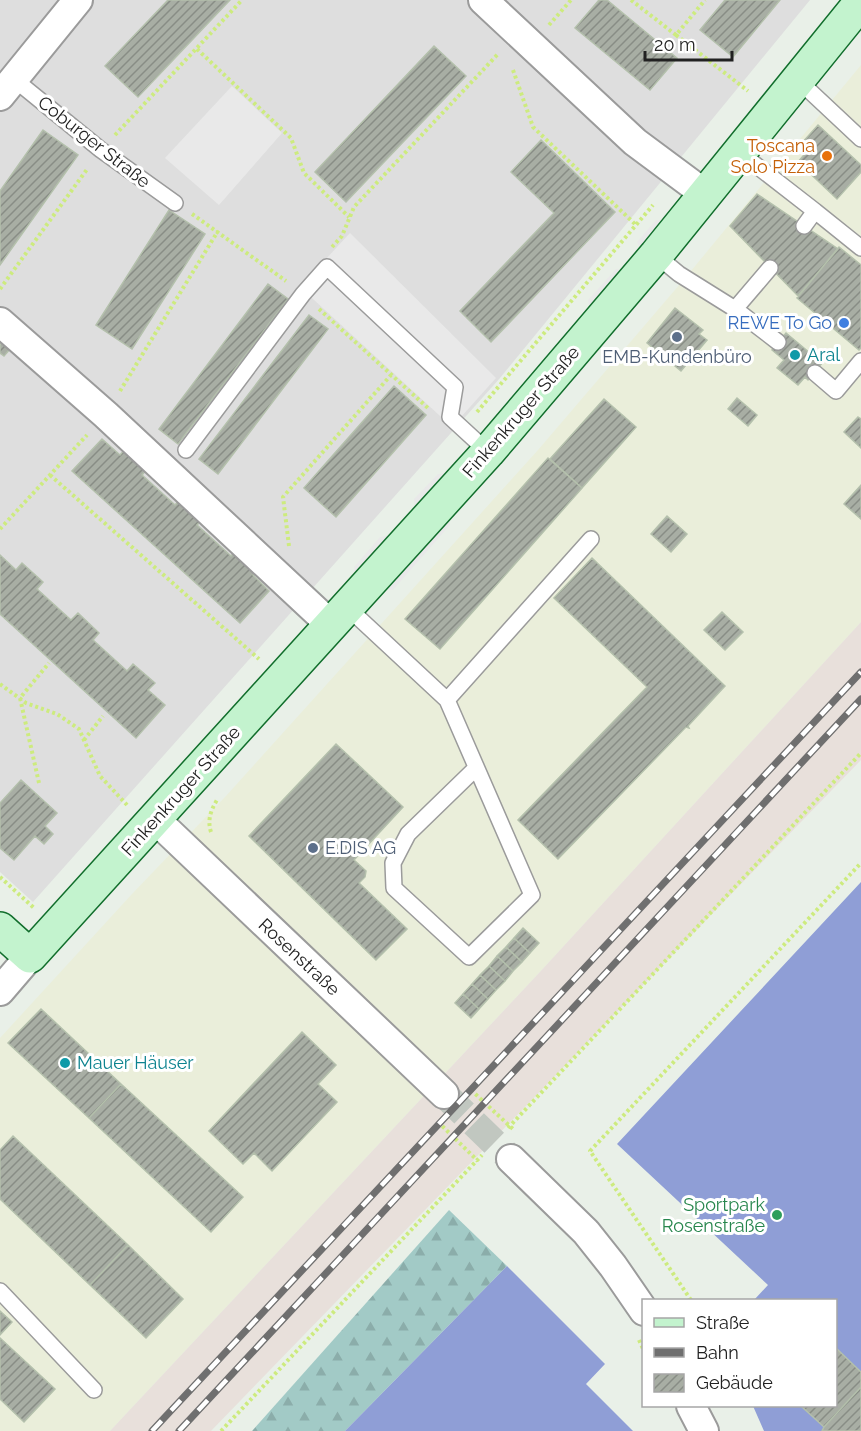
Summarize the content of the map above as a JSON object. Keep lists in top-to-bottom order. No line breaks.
{"streets":{"street":["Coburger Straße","Finkenkruger Straße","Rosenstraße"]},"crossings":[["Finkenkruger Straße","Rosenstraße"]],"places":["Toscana Solo Pizza","REWE To Go","EMB-Kundenbüro","Aral","E.DIS AG","Mauer Häuser","Sportpark Rosenstraße"],"legend":["Straße","Bahn","Gebäude"],"scale_bar":"20 m"}
